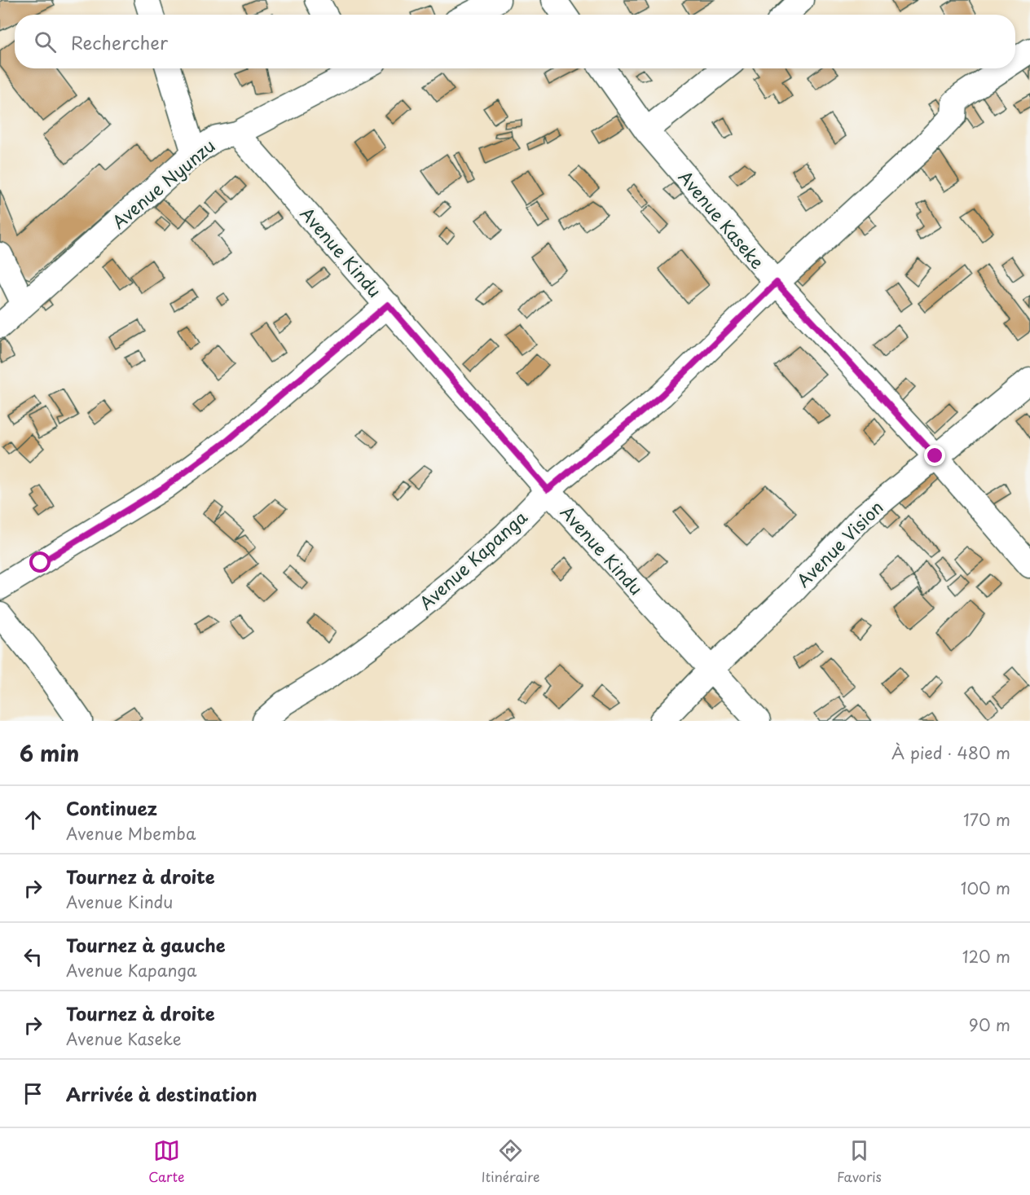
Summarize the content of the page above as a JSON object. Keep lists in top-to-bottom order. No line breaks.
{"streets":{"street":["Avenue Nyunzu","Avenue Kaseke","Avenue Kindu","Avenue Vision","Avenue Kapanga"]},"crossings":[["Avenue Nyunzu","Avenue Kindu"],["Avenue Kaseke","Avenue Vision"],["Avenue Kaseke","Avenue Kapanga"],["Avenue Kindu","Avenue Vision"],["Avenue Kindu","Avenue Kapanga"]],"page":{"search":"Rechercher","heading":["6 min","À pied · 480 m"],"list":[["Continuez","Avenue Mbemba","170 m"],["Tournez à droite","Avenue Kindu","100 m"],["Tournez à gauche","Avenue Kapanga","120 m"],["Tournez à droite","Avenue Kaseke","90 m"],"Arrivée à destination"],"nav":["Carte","Itinéraire","Favoris"]}}
